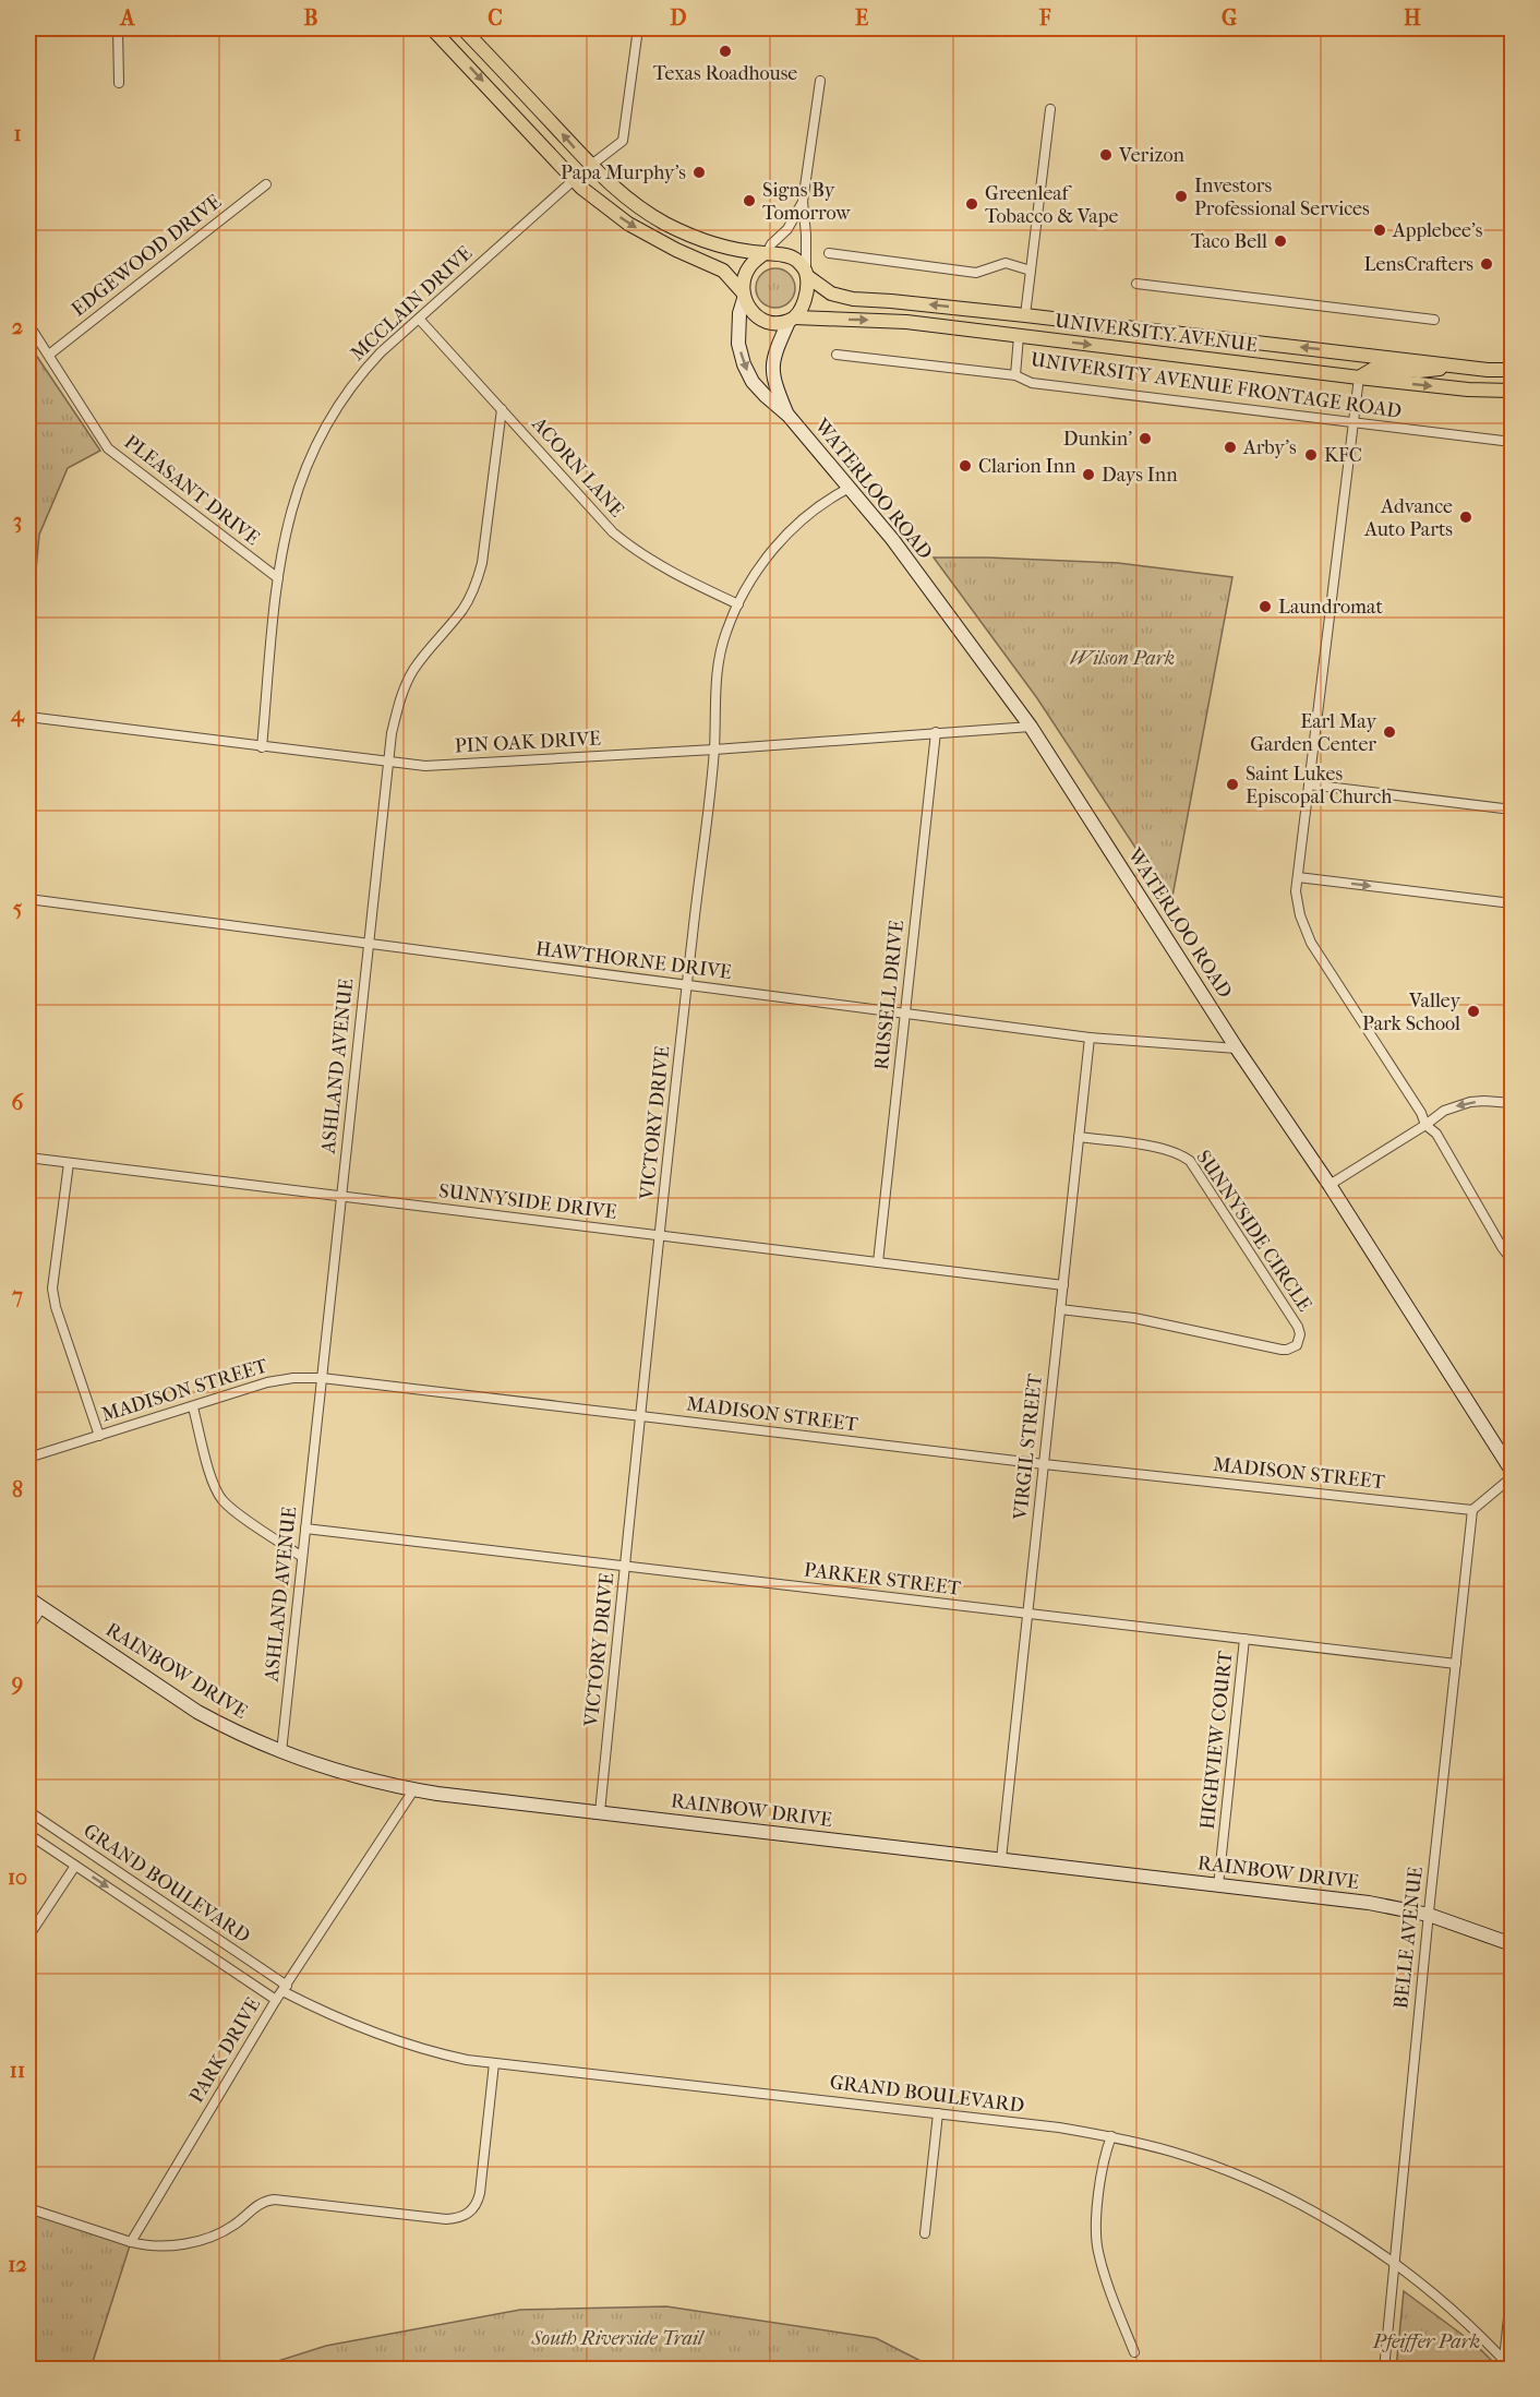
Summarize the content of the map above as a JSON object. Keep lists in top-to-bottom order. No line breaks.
{"streets":{"main road":["UNIVERSITY AVENUE","WATERLOO ROAD","RAINBOW DRIVE"],"street":["EDGEWOOD DRIVE","MCCLAIN DRIVE","UNIVERSITY AVENUE FRONTAGE ROAD","ACORN LANE","PLEASANT DRIVE","PIN OAK DRIVE","HAWTHORNE DRIVE","RUSSELL DRIVE","ASHLAND AVENUE","VICTORY DRIVE","SUNNYSIDE DRIVE","SUNNYSIDE CIRCLE","MADISON STREET","VIRGIL STREET","PARKER STREET","HIGHVIEW COURT","GRAND BOULEVARD","BELLE AVENUE","PARK DRIVE"]},"crossings":[["EDGEWOOD DRIVE","PLEASANT DRIVE"],["MCCLAIN DRIVE","ACORN LANE"],["MCCLAIN DRIVE","PLEASANT DRIVE"],["MCCLAIN DRIVE","PIN OAK DRIVE"],["UNIVERSITY AVENUE","WATERLOO ROAD"],["ACORN LANE","ASHLAND AVENUE"],["ACORN LANE","VICTORY DRIVE"],["WATERLOO ROAD","PIN OAK DRIVE"],["WATERLOO ROAD","HAWTHORNE DRIVE"],["WATERLOO ROAD","VICTORY DRIVE"],["PIN OAK DRIVE","RUSSELL DRIVE"],["PIN OAK DRIVE","ASHLAND AVENUE"],["PIN OAK DRIVE","VICTORY DRIVE"],["HAWTHORNE DRIVE","RUSSELL DRIVE"],["HAWTHORNE DRIVE","ASHLAND AVENUE"],["HAWTHORNE DRIVE","VICTORY DRIVE"],["HAWTHORNE DRIVE","VIRGIL STREET"],["RUSSELL DRIVE","SUNNYSIDE DRIVE"],["ASHLAND AVENUE","SUNNYSIDE DRIVE"],["ASHLAND AVENUE","MADISON STREET"],["ASHLAND AVENUE","PARKER STREET"],["ASHLAND AVENUE","RAINBOW DRIVE"],["VICTORY DRIVE","SUNNYSIDE DRIVE"],["VICTORY DRIVE","MADISON STREET"],["VICTORY DRIVE","PARKER STREET"],["VICTORY DRIVE","RAINBOW DRIVE"],["SUNNYSIDE DRIVE","VIRGIL STREET"],["SUNNYSIDE CIRCLE","VIRGIL STREET"],["MADISON STREET","VIRGIL STREET"],["MADISON STREET","BELLE AVENUE"],["VIRGIL STREET","PARKER STREET"],["VIRGIL STREET","RAINBOW DRIVE"],["PARKER STREET","HIGHVIEW COURT"],["PARKER STREET","BELLE AVENUE"],["RAINBOW DRIVE","HIGHVIEW COURT"],["RAINBOW DRIVE","BELLE AVENUE"],["RAINBOW DRIVE","PARK DRIVE"],["GRAND BOULEVARD","BELLE AVENUE"],["GRAND BOULEVARD","PARK DRIVE"]],"parks":["Wilson Park","South Riverside Trail","Pfeiffer Park"],"places":["Texas Roadhouse","Verizon","Papa Murphy's","Investors Professional Services","Signs By Tomorrow","Greenleaf Tobacco & Vape","Applebee's","Taco Bell","LensCrafters","Dunkin'","Arby's","KFC","Clarion Inn","Days Inn","Advance Auto Parts","Laundromat","Earl May Garden Center","Saint Lukes Episcopal Church","Valley Park School"],"grid":{"columns":["A","B","C","D","E","F","G","H"],"rows":["1","2","3","4","5","6","7","8","9","10","11","12"]}}
